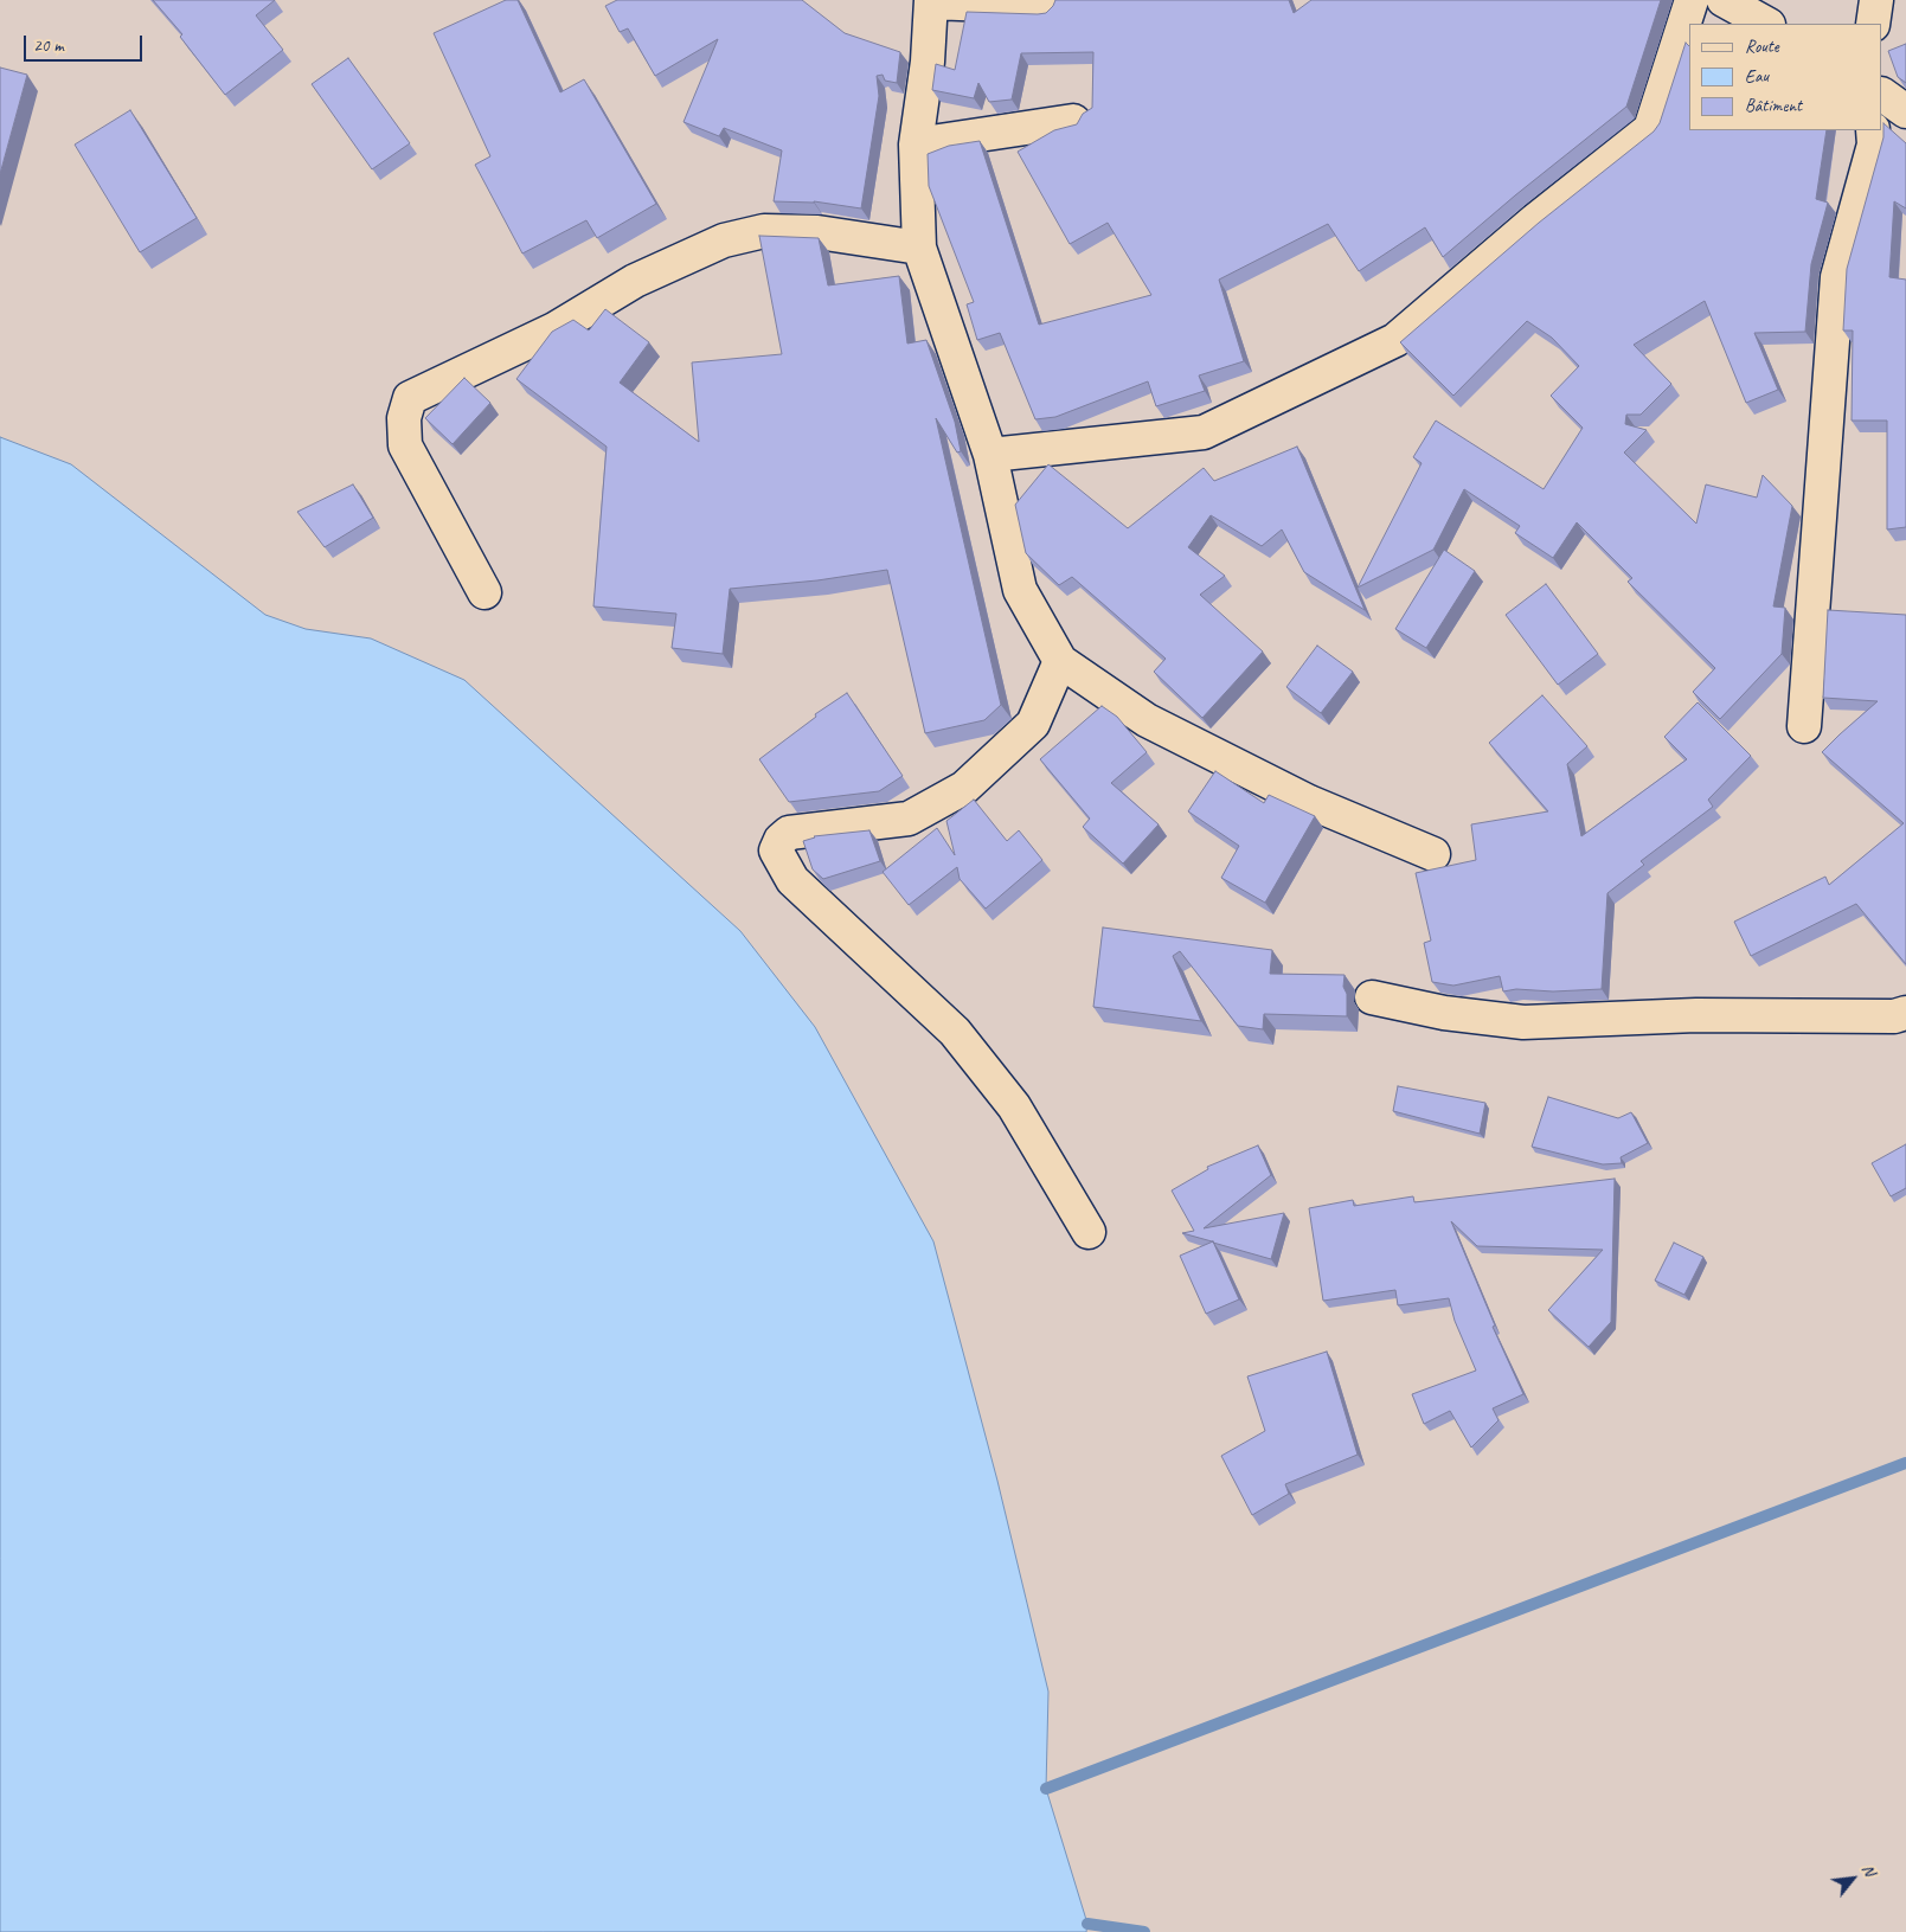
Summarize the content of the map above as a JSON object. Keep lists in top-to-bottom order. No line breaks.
{"legend":["Route","Eau","Bâtiment"],"scale_bar":"20 m","north":"top right"}
